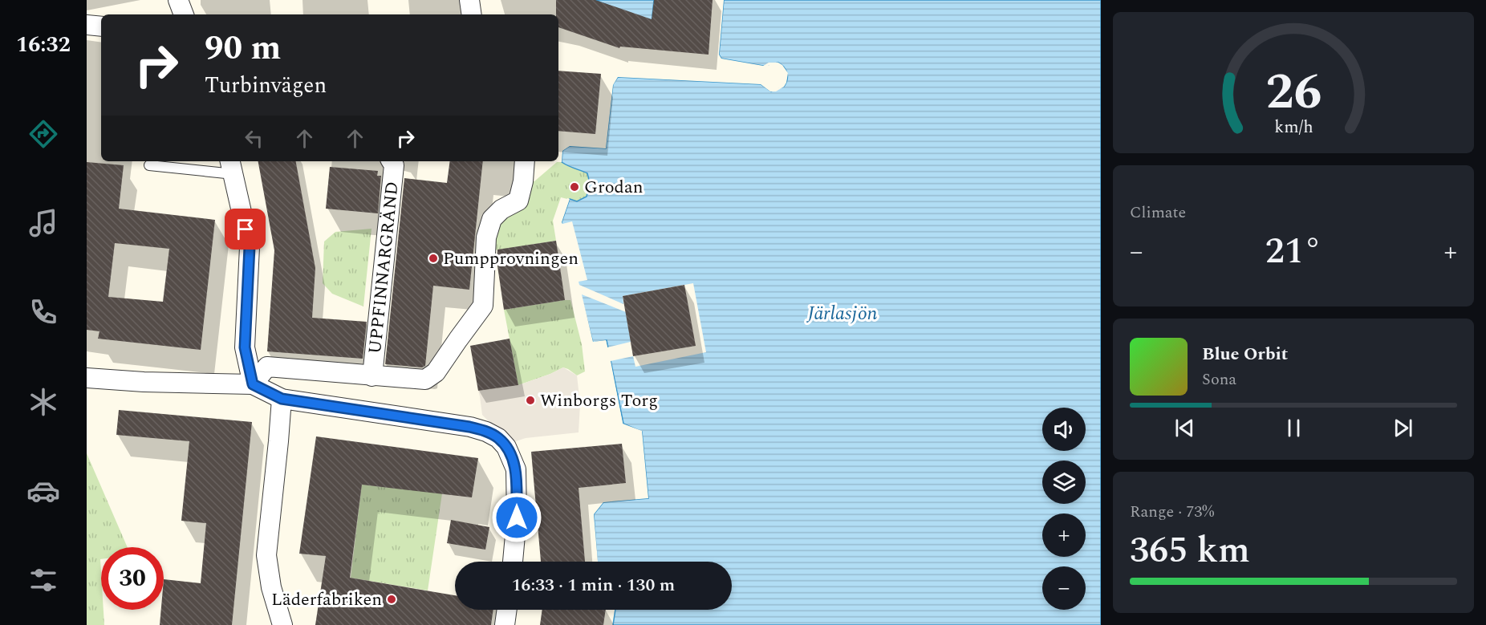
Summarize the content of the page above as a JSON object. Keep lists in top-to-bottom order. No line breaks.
{"streets":{"street":["UPPFINNARGRÄND"]},"water":["Järlasjön"],"places":["Grodan","Pumpprovningen","Winborgs Torg","Läderfabriken"],"page":{"tabs":"16:32","turn":["90 m","Turbinvägen"],"tile":["Climate",["Range · 73%","365 km"]],"heat":["−","21°","+"],"song":["Blue Orbit","Sona"],"map_buttons":["+","−"],"limit":"30","trip":"16:33 · 1 min · 130 m","gauge":["26","km/h"]}}
